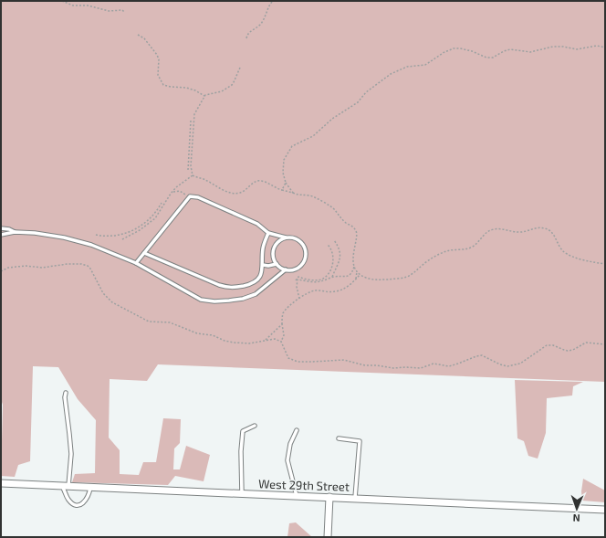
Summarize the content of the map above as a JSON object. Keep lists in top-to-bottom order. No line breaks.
{"streets":{"street":["West 29th Street"]},"north":"bottom"}
